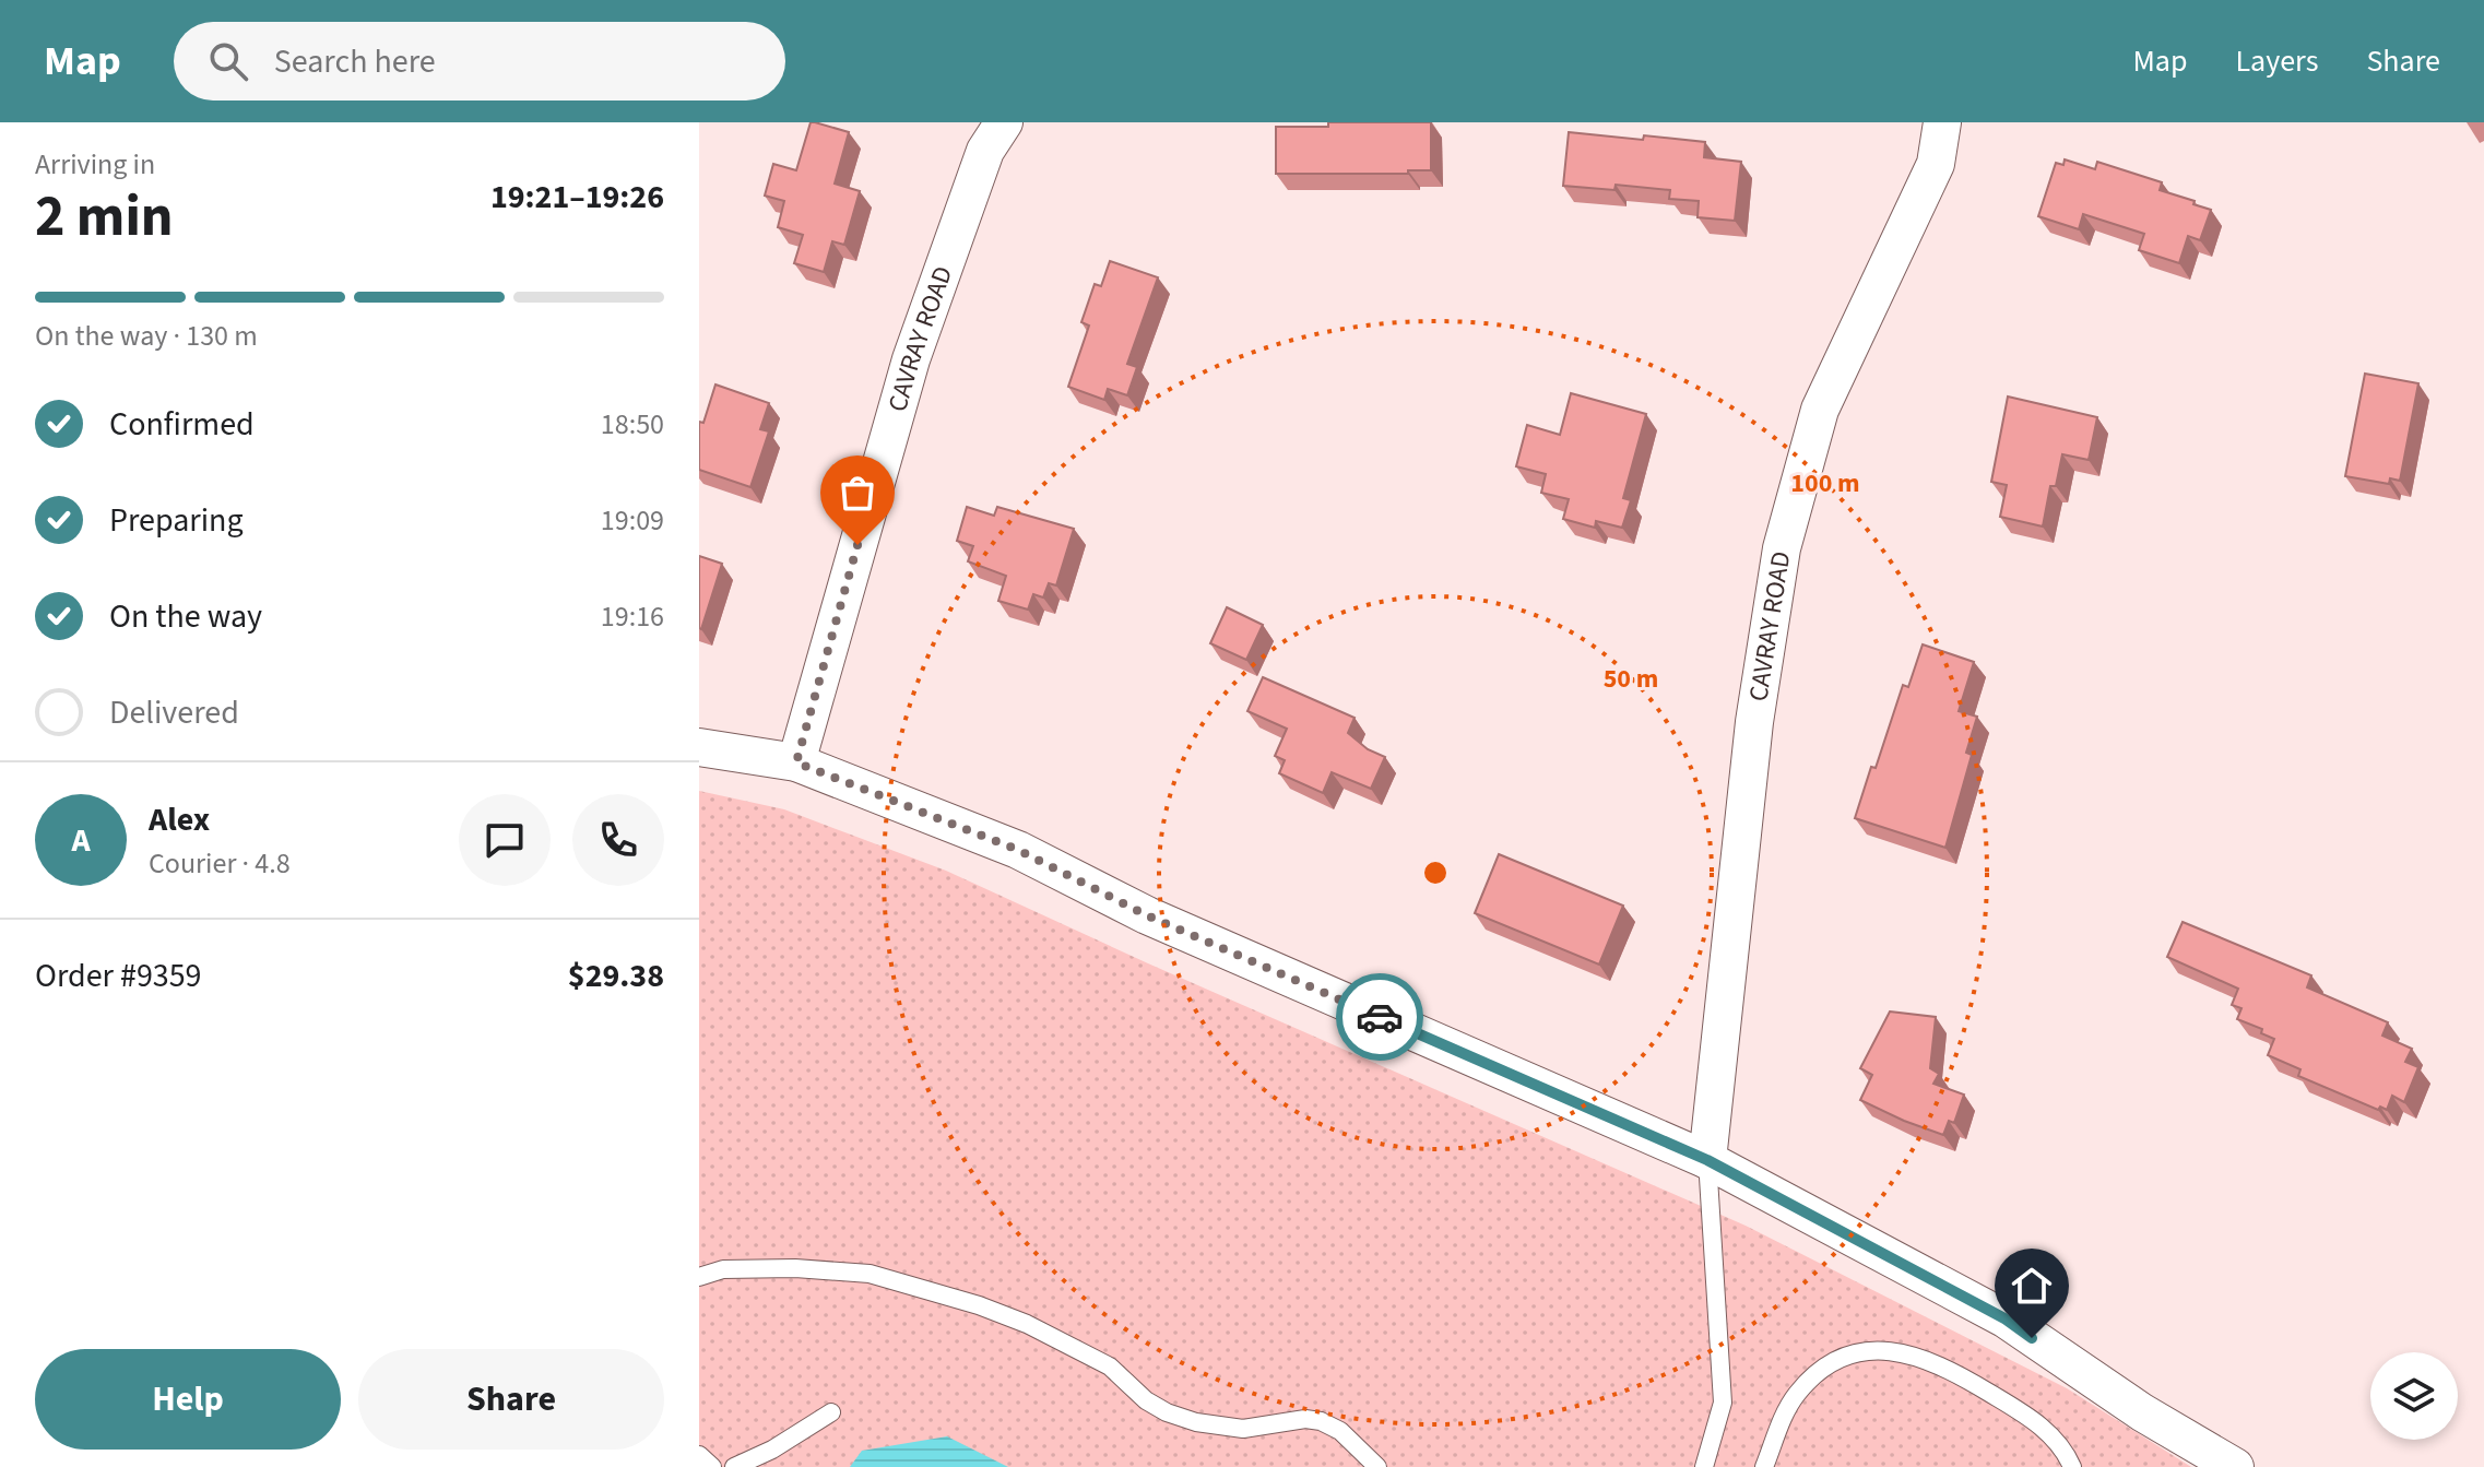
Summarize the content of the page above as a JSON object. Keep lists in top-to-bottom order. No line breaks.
{"streets":{"street":["CAVRAY ROAD"]},"page":{"header":"Map","search":"Search here","nav":["Map","Layers","Share"],"heading":["2 min","Arriving in","19:21–19:26"],"panel":["Alex","Courier · 4.8","Order #9359","$29.38"],"bar":"On the way · 130 m","list":[["Confirmed","18:50"],["Preparing","19:09"],["On the way","19:16"],"Delivered"],"round":"A","buttons":["Help","Share"]},"rings":["100 m","50 m"]}
